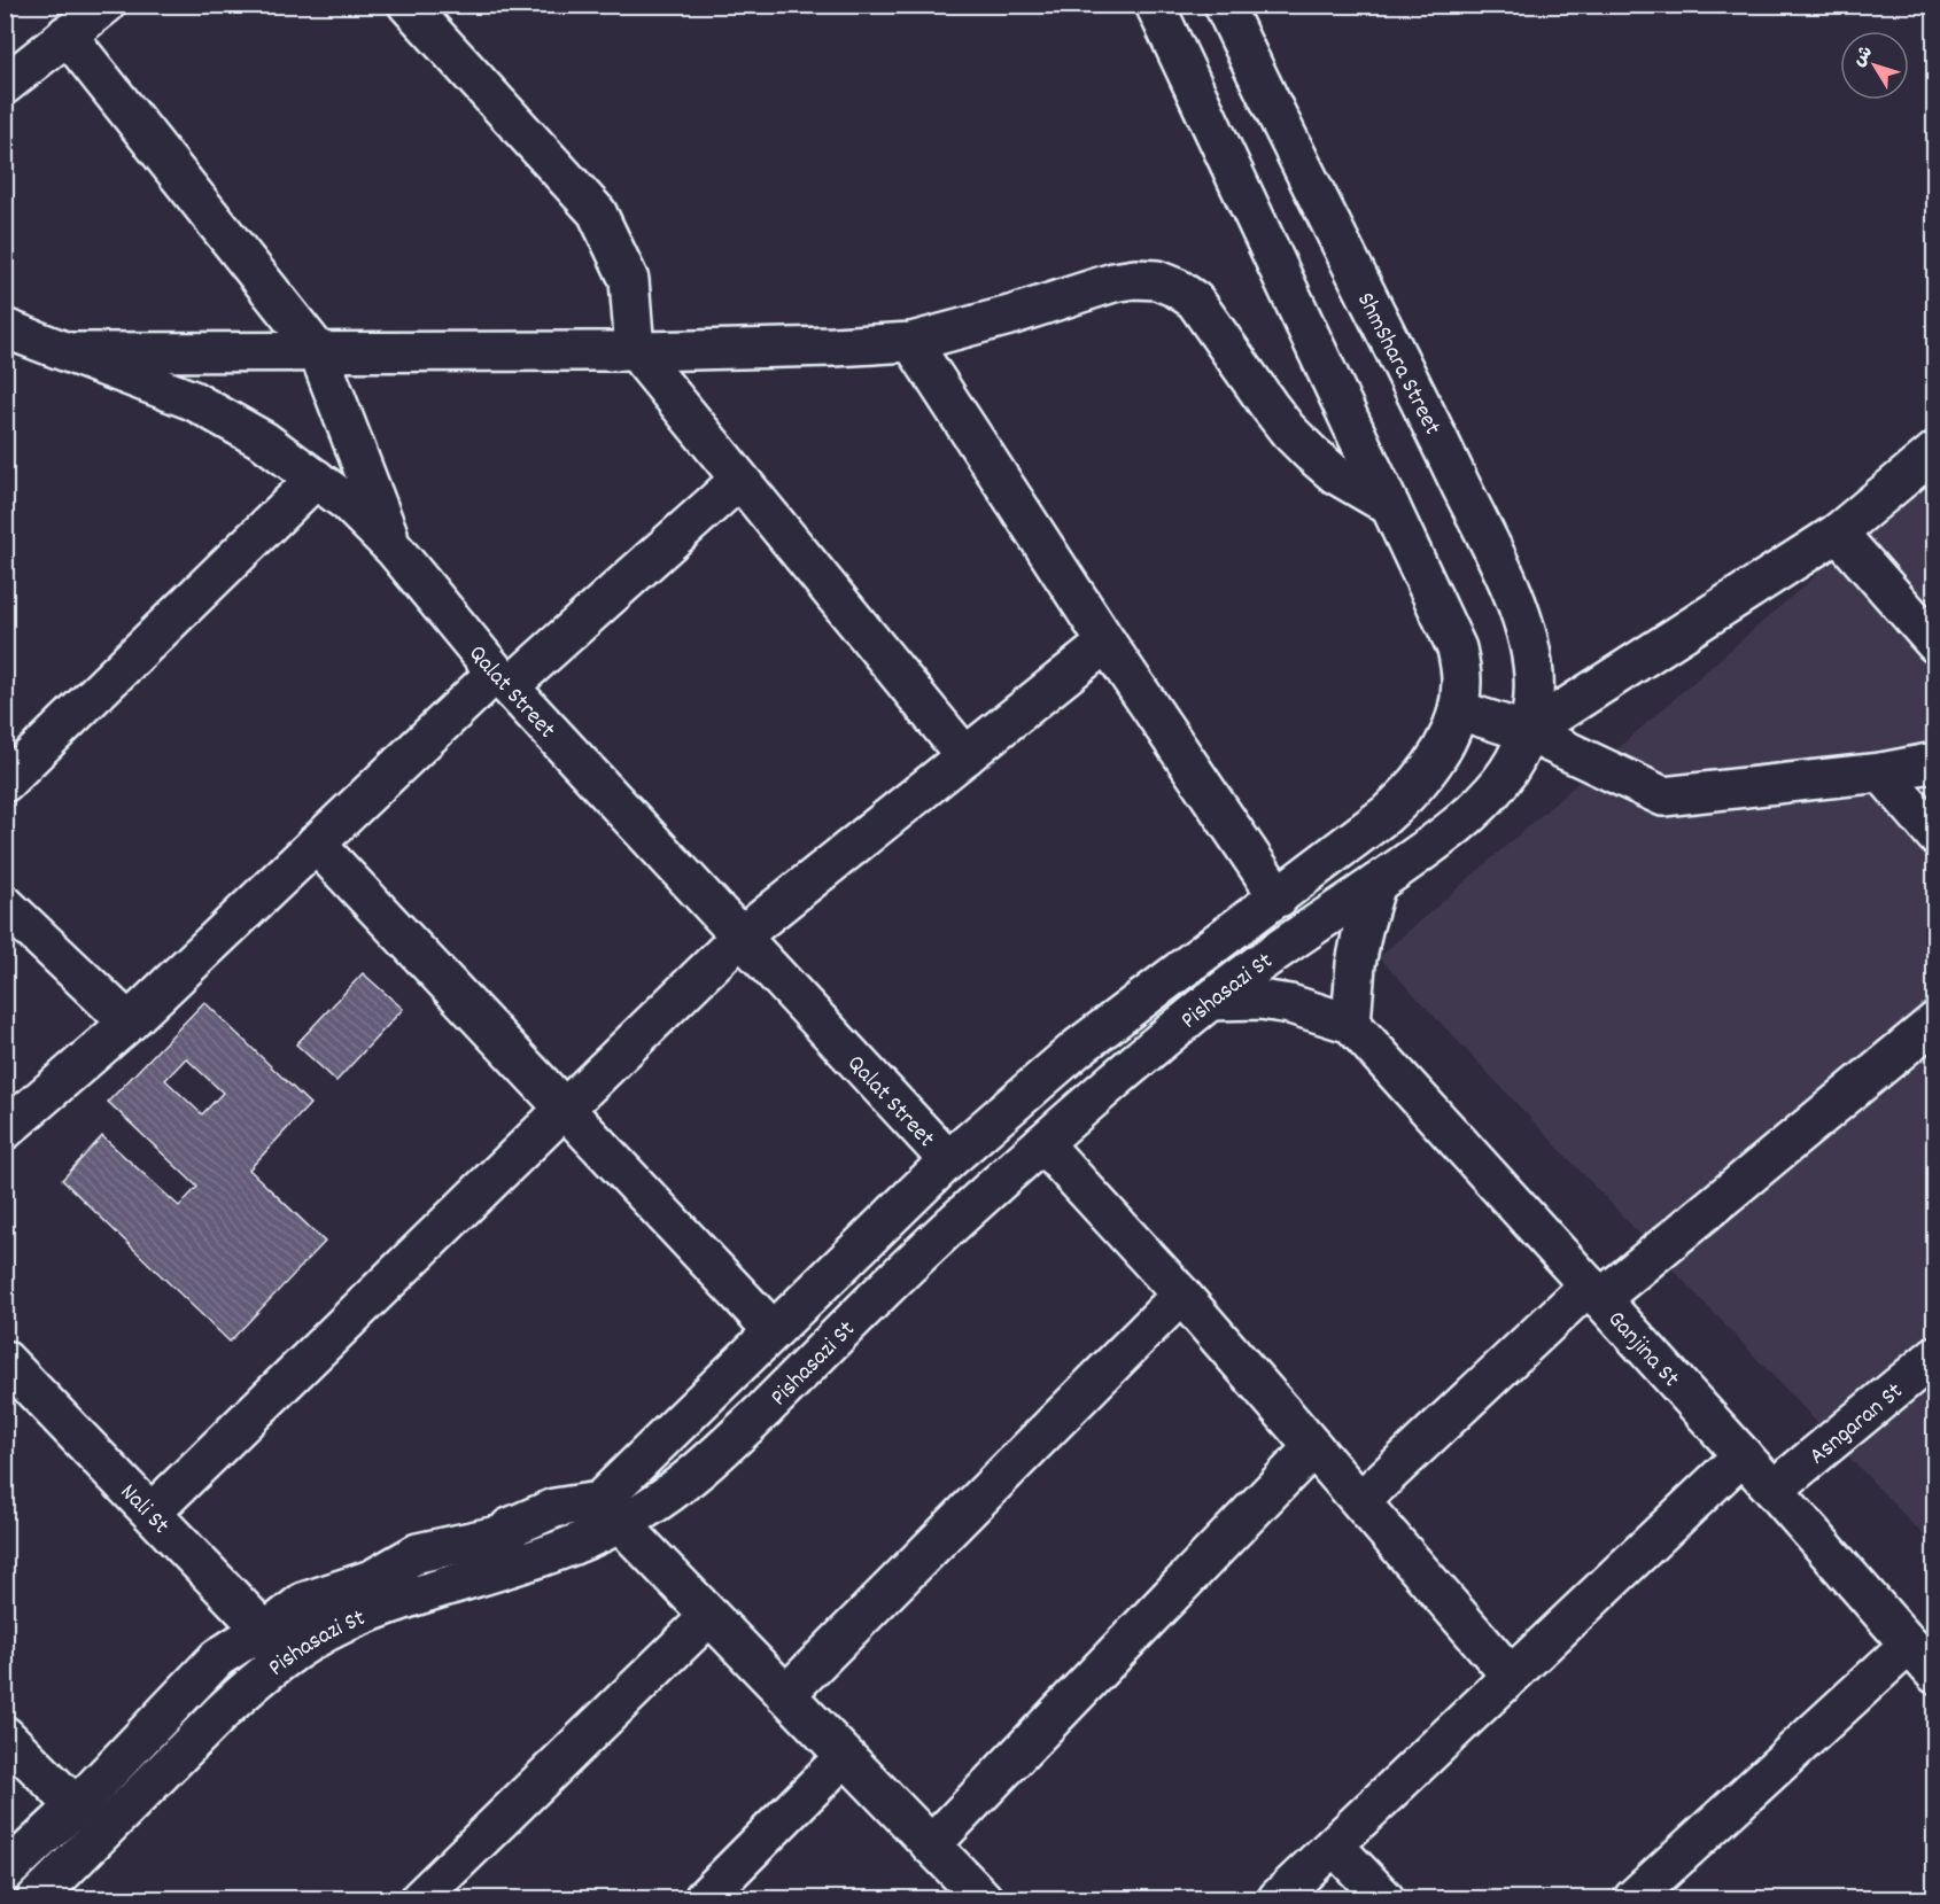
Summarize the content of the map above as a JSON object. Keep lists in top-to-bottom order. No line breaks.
{"streets":{"street":["ShmShara Street","Qalat Street","Pishasazi St","Ganjina St","Asngaran St","Nali St"]},"crossings":[["ShmShara Street","Pishasazi St"],["Qalat Street","Pishasazi St"],["Pishasazi St","Ganjina St"],["Pishasazi St","Nali St"],["Ganjina St","Asngaran St"]],"north":"top left"}
